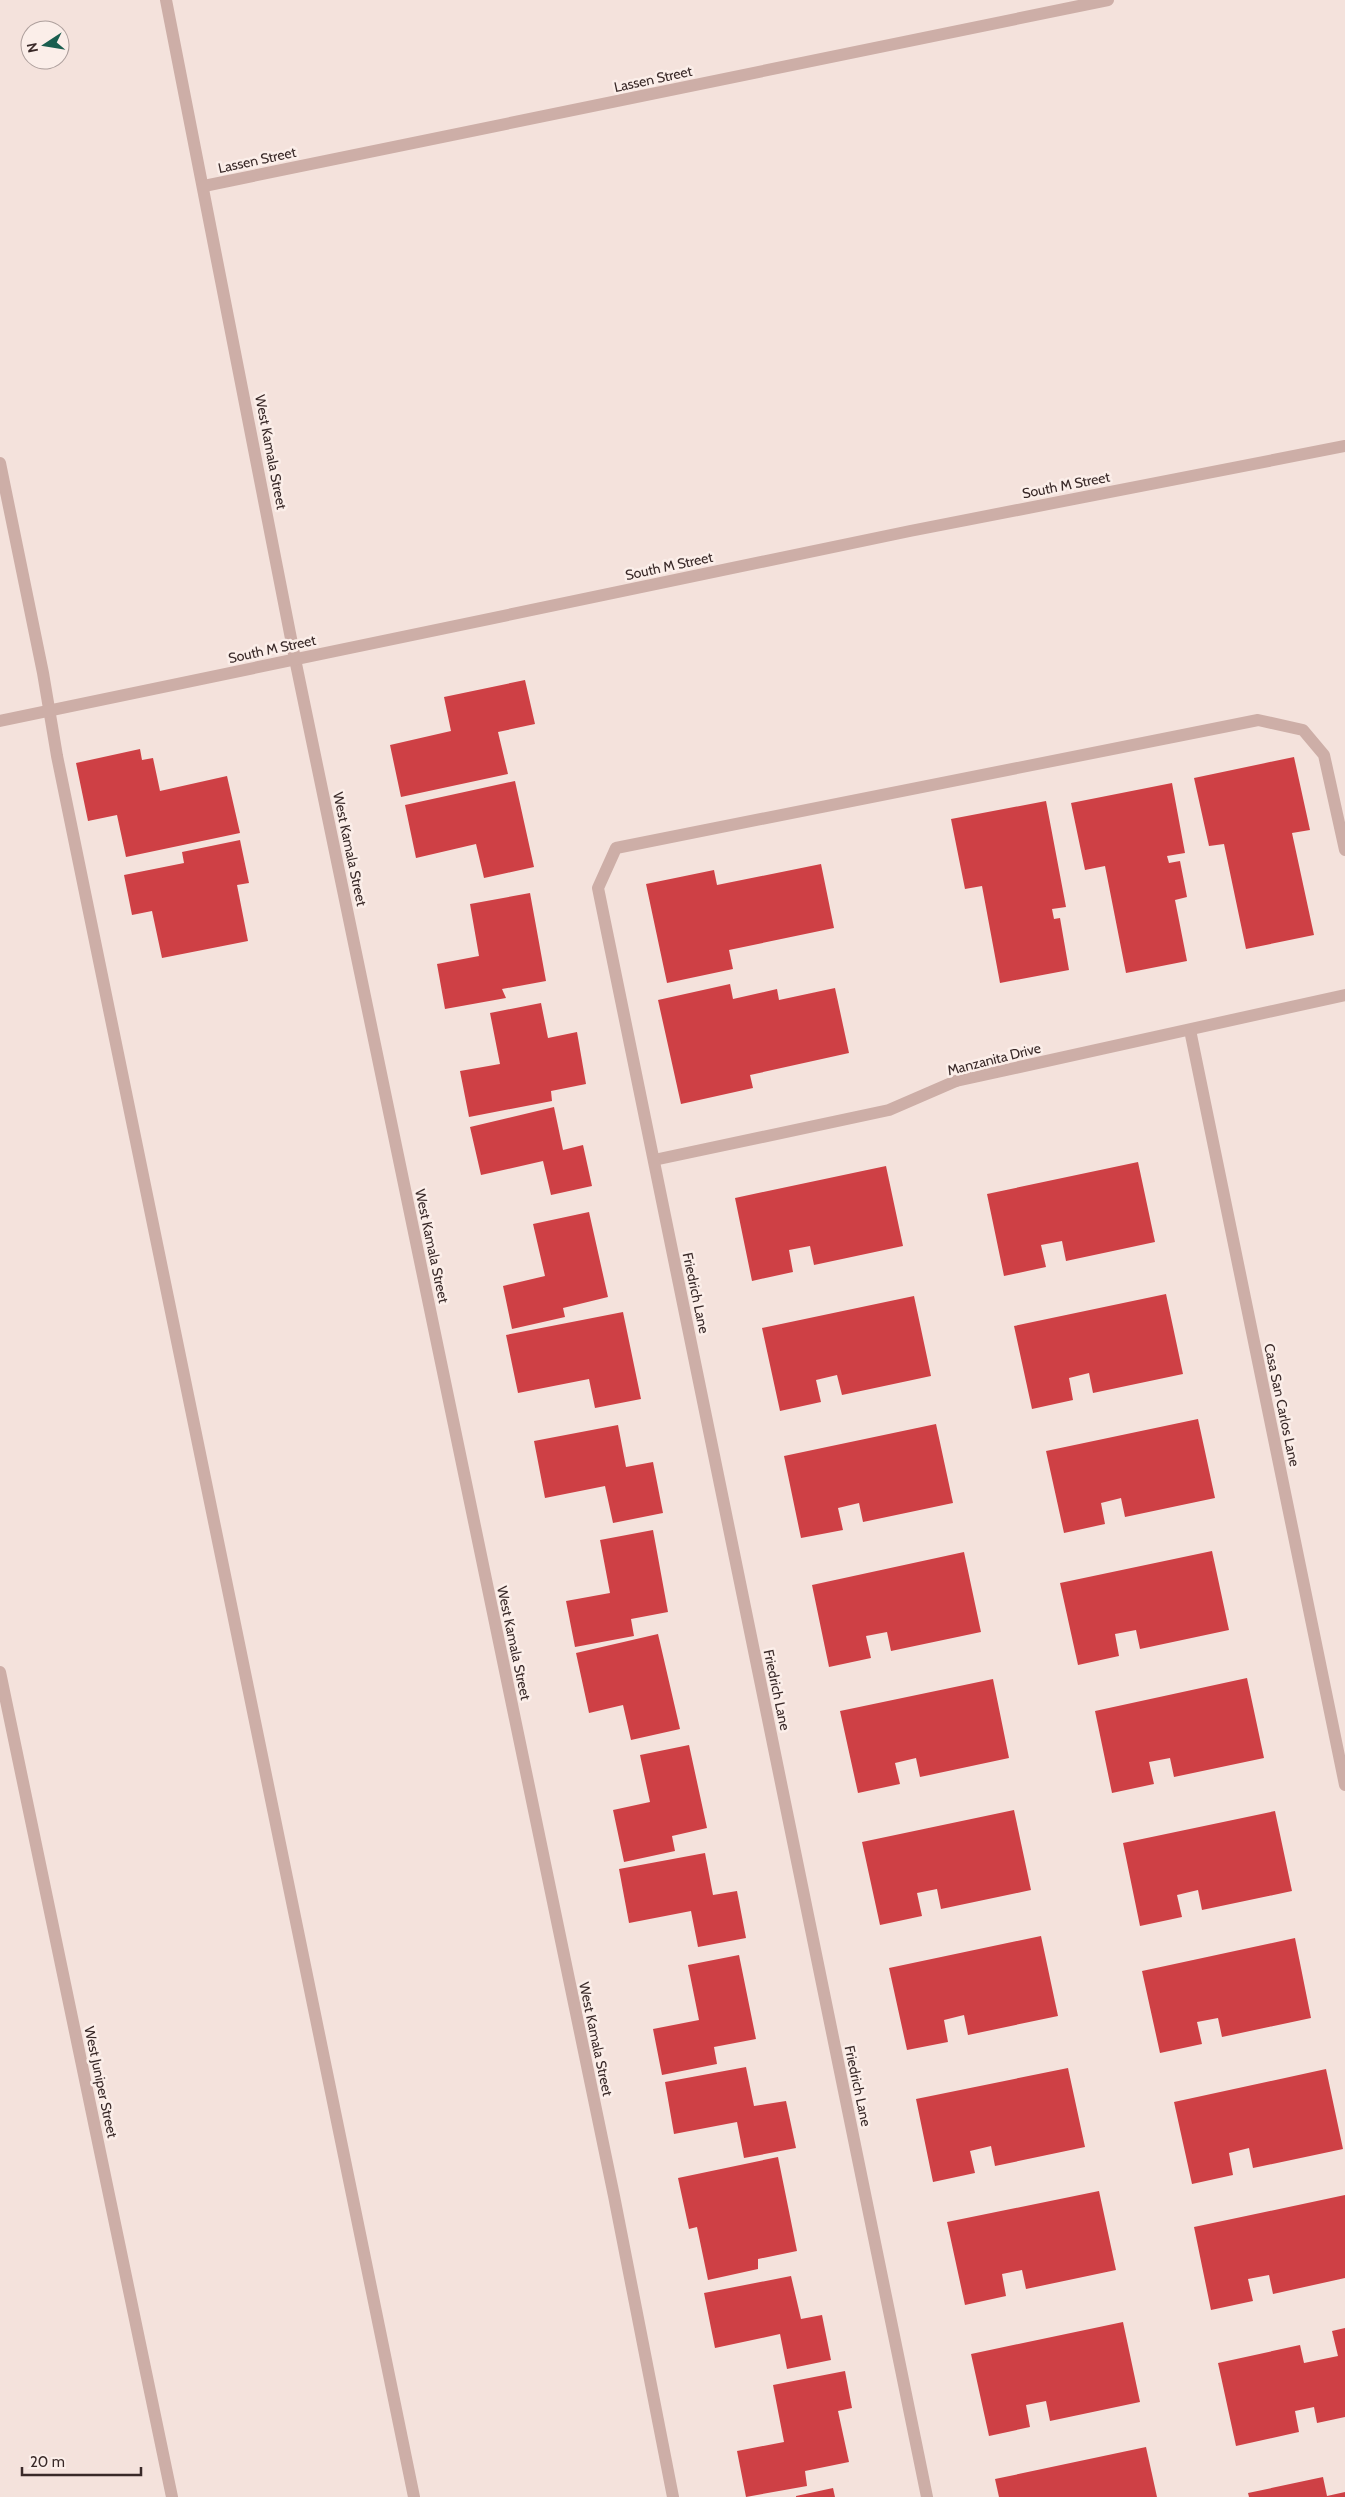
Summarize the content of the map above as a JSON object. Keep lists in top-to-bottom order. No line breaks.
{"streets":{"street":["Lassen Street","West Kamala Street","South M Street","Manzanita Drive","Friedrich Lane","Casa San Carlos Lane","West Juniper Street"]},"crossings":[["Lassen Street","West Kamala Street"],["West Kamala Street","South M Street"],["Manzanita Drive","Friedrich Lane"],["Manzanita Drive","Casa San Carlos Lane"]],"scale_bar":"20 m","north":"left"}
